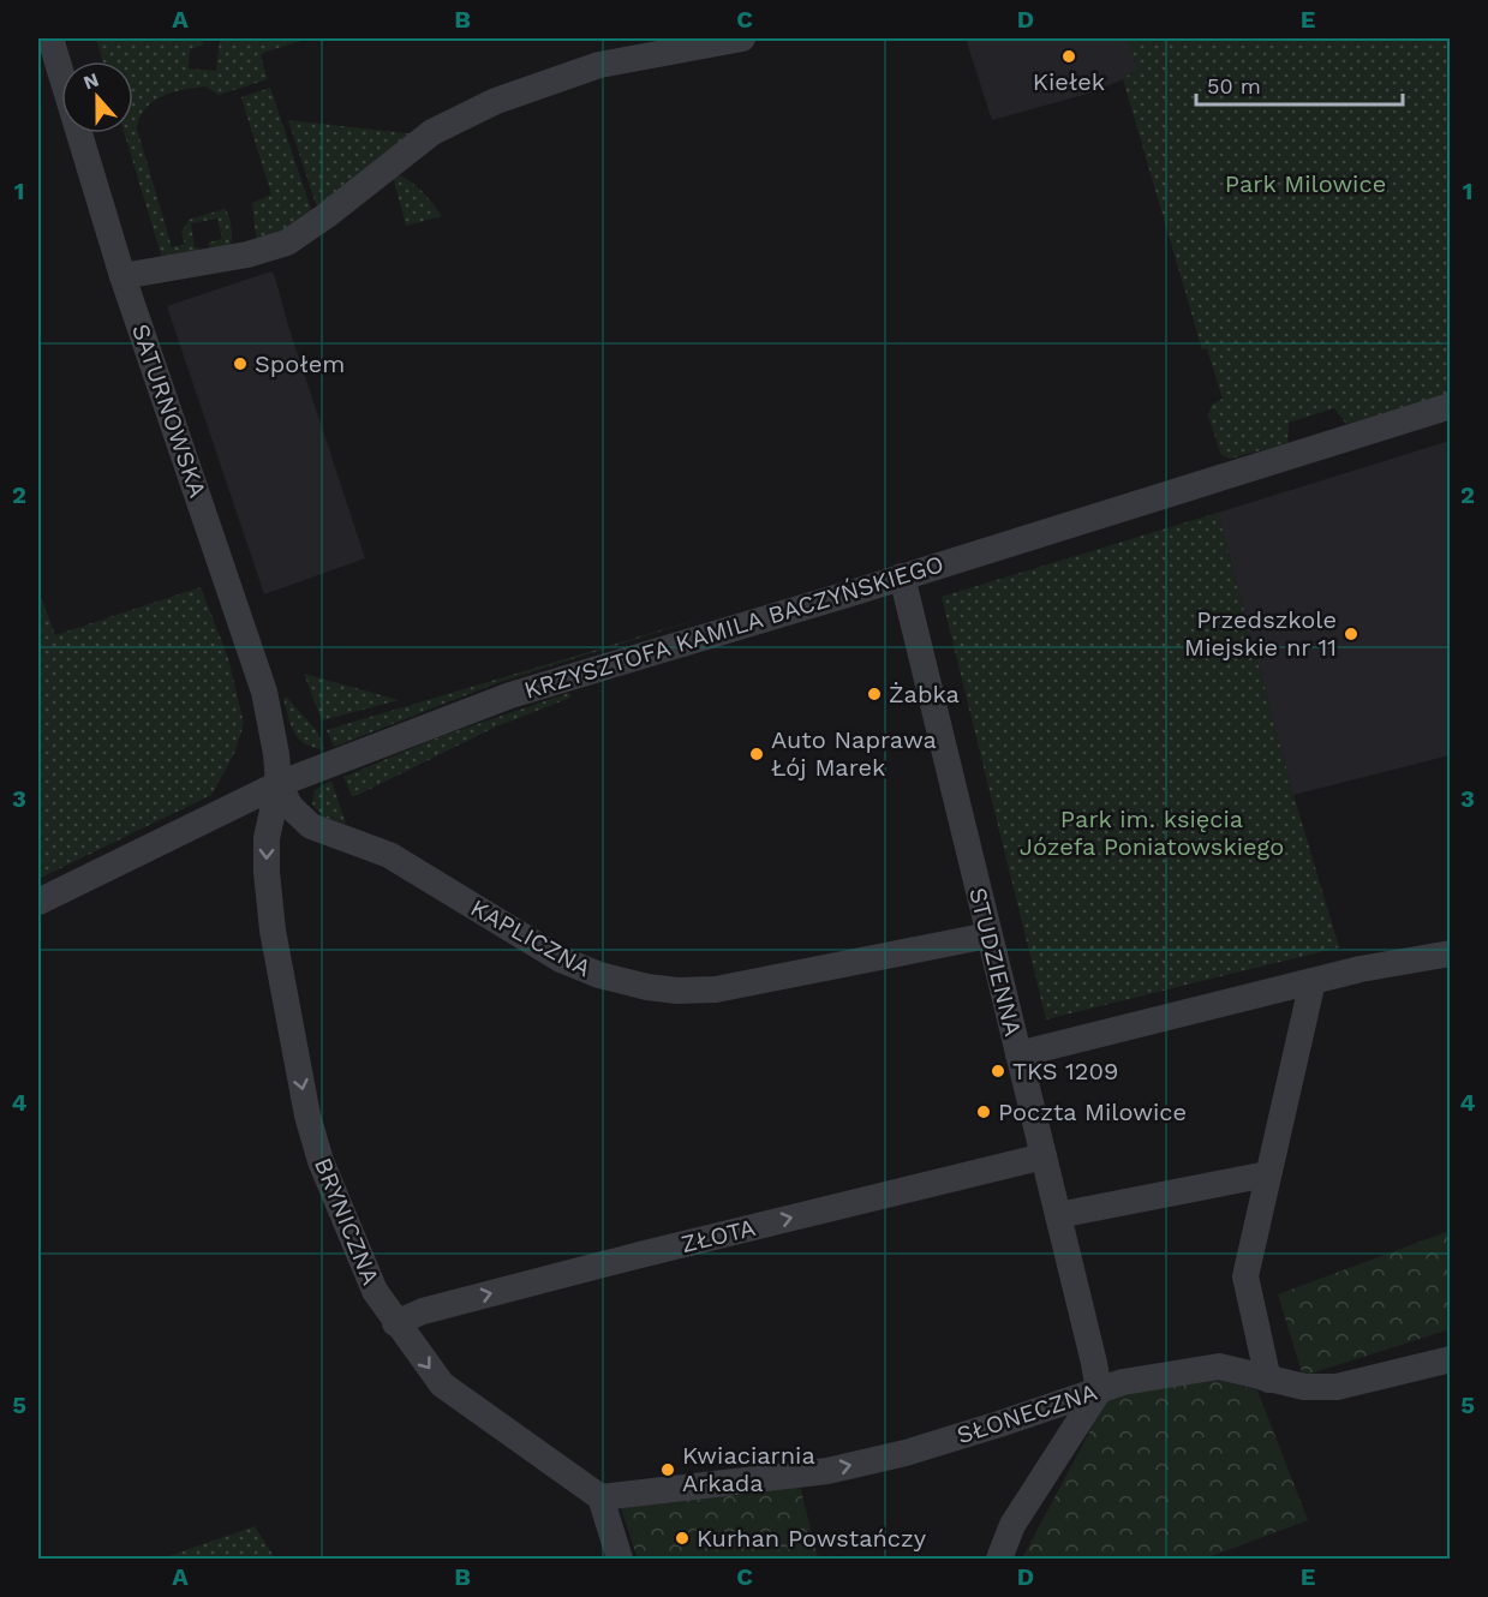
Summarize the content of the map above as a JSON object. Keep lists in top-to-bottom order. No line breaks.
{"streets":{"street":["SATURNOWSKA","KRZYSZTOFA KAMILA BACZYŃSKIEGO","KAPLICZNA","STUDZIENNA","BRYNICZNA","ZŁOTA","SŁONECZNA"]},"crossings":[["SATURNOWSKA","KRZYSZTOFA KAMILA BACZYŃSKIEGO"],["SATURNOWSKA","KAPLICZNA"],["SATURNOWSKA","BRYNICZNA"],["KRZYSZTOFA KAMILA BACZYŃSKIEGO","KAPLICZNA"],["KRZYSZTOFA KAMILA BACZYŃSKIEGO","STUDZIENNA"],["KRZYSZTOFA KAMILA BACZYŃSKIEGO","BRYNICZNA"],["KAPLICZNA","STUDZIENNA"],["KAPLICZNA","BRYNICZNA"],["STUDZIENNA","ZŁOTA"],["STUDZIENNA","SŁONECZNA"],["BRYNICZNA","ZŁOTA"],["BRYNICZNA","SŁONECZNA"]],"one_way":["BRYNICZNA","ZŁOTA","SŁONECZNA"],"parks":["Park Milowice","Park im. księcia Józefa Poniatowskiego"],"places":["Kiełek","Społem","Przedszkole Miejskie nr 11","Żabka","Auto Naprawa Łój Marek","TKS 1209","Poczta Milowice","Kwiaciarnia Arkada","Kurhan Powstańczy"],"scale_bar":"50 m","north":"top","grid":{"columns":["A","B","C","D","E"],"rows":["1","2","3","4","5"]}}
